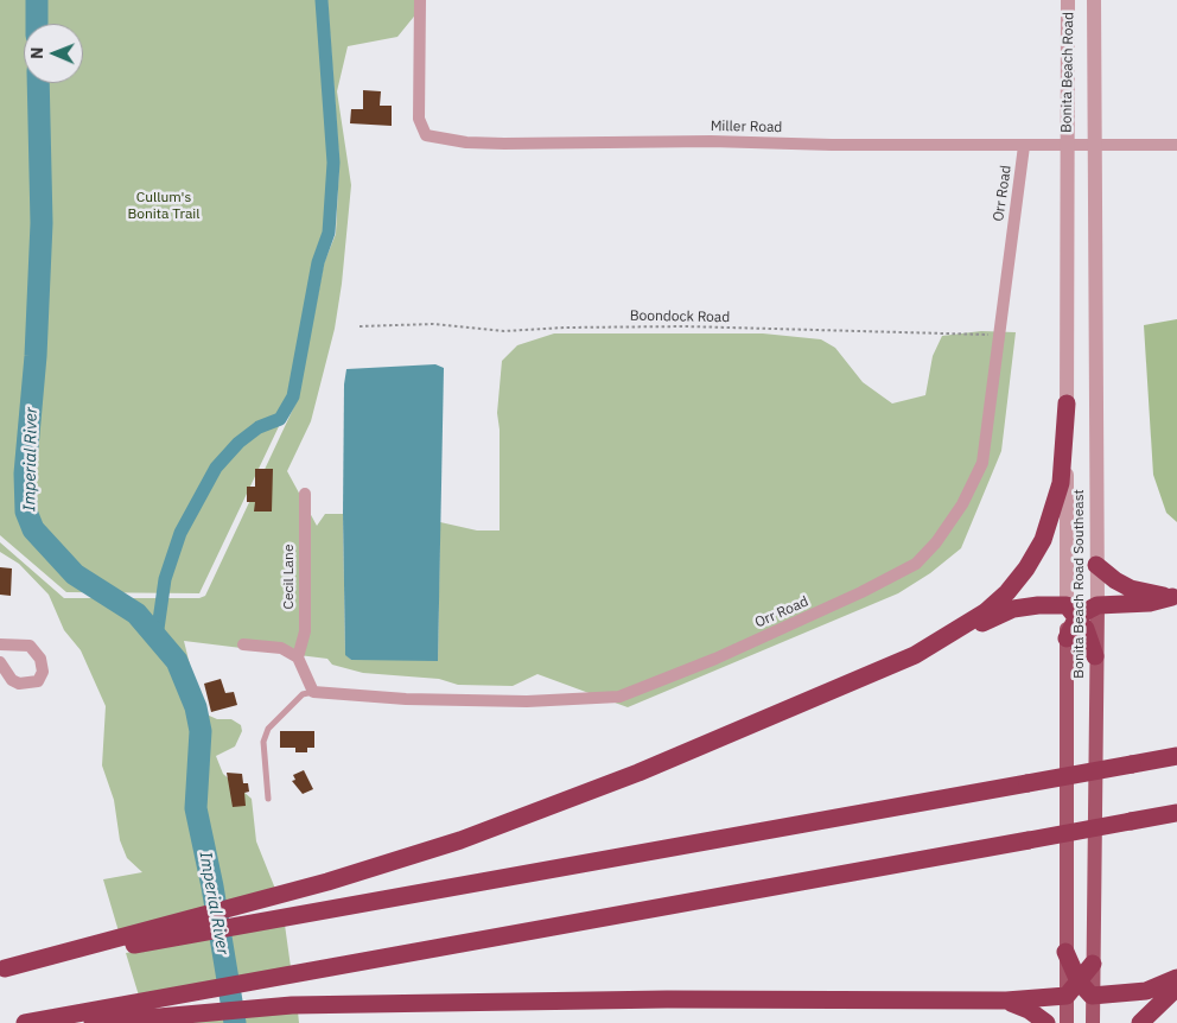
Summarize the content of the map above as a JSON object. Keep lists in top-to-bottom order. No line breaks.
{"streets":{"main road":["Bonita Beach Road Southeast"],"street":["Bonita Beach Road","Miller Road","Orr Road","Cecil Lane"],"path":["Boondock Road"]},"crossings":[["Bonita Beach Road","Miller Road"],["Bonita Beach Road","Bonita Beach Road Southeast"],["Miller Road","Orr Road"],["Miller Road","Bonita Beach Road Southeast"],["Orr Road","Boondock Road"]],"water":["Imperial River"],"parks":["Cullum's Bonita Trail"],"north":"left"}
